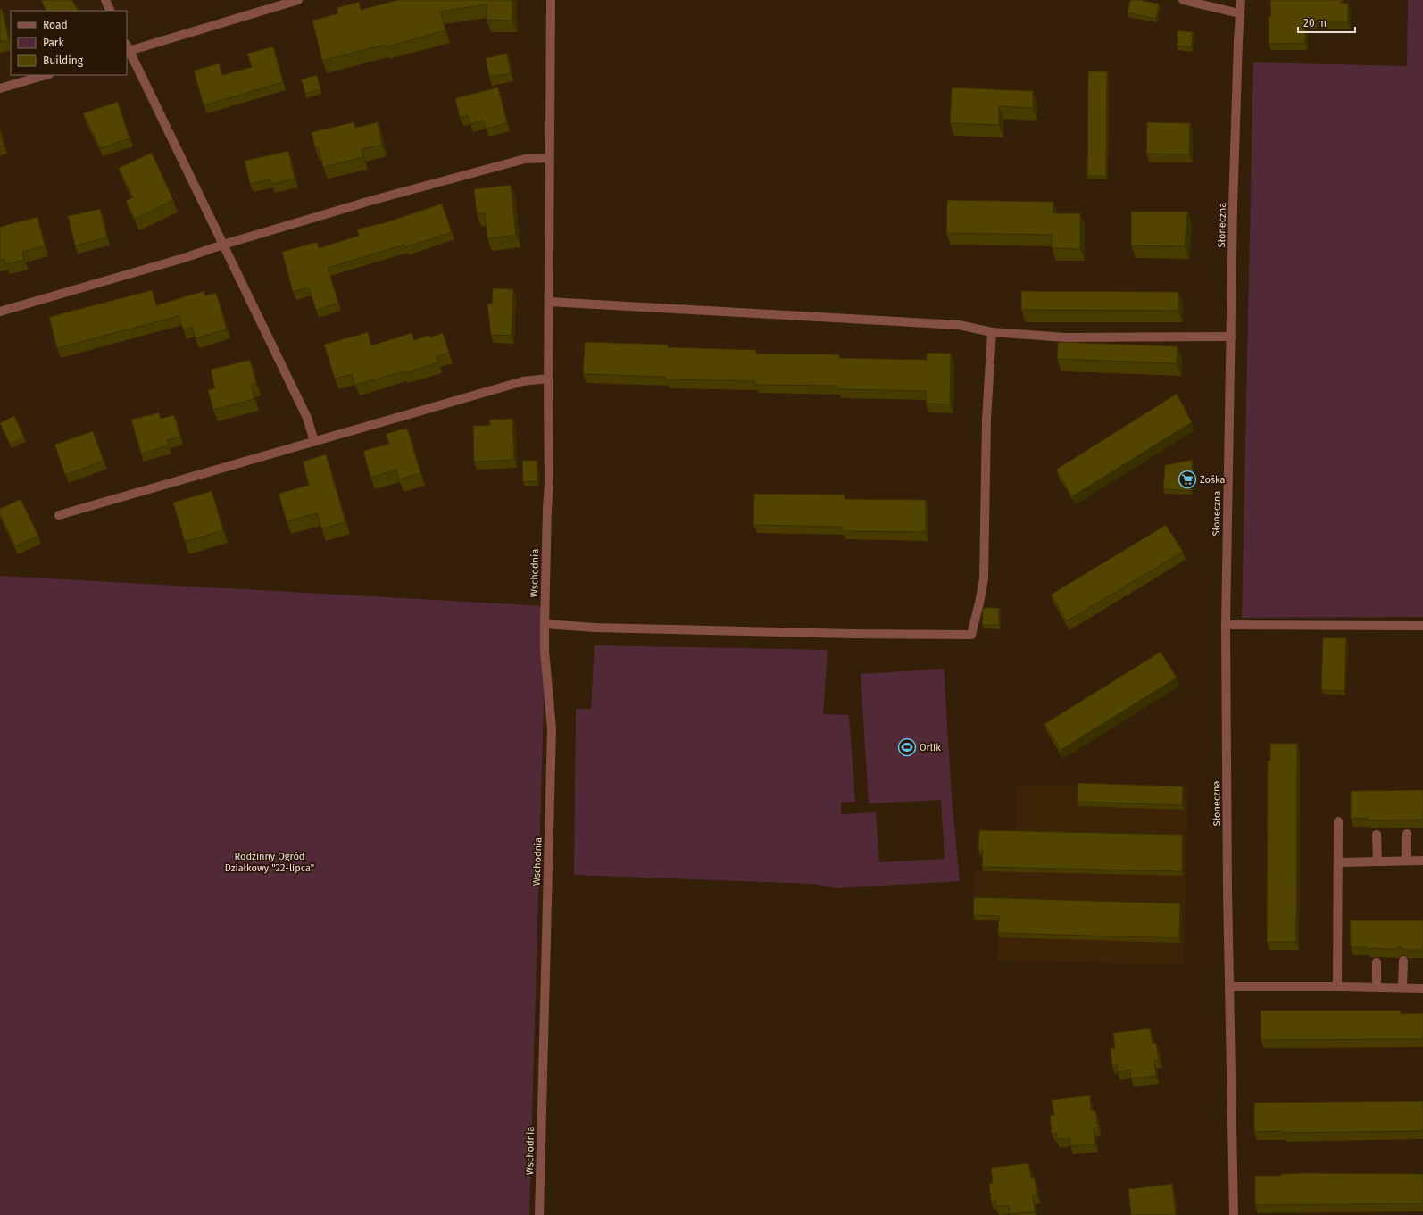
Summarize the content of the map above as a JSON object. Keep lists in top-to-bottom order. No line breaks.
{"streets":{"street":["Słoneczna","Wschodnia"]},"parks":["Rodzinny Ogród Działkowy \"22-lipca\""],"places":{"supermarket":["Zośka"],"sports":["Orlik"]},"legend":["Road","Park","Building"],"scale_bar":"20 m"}
